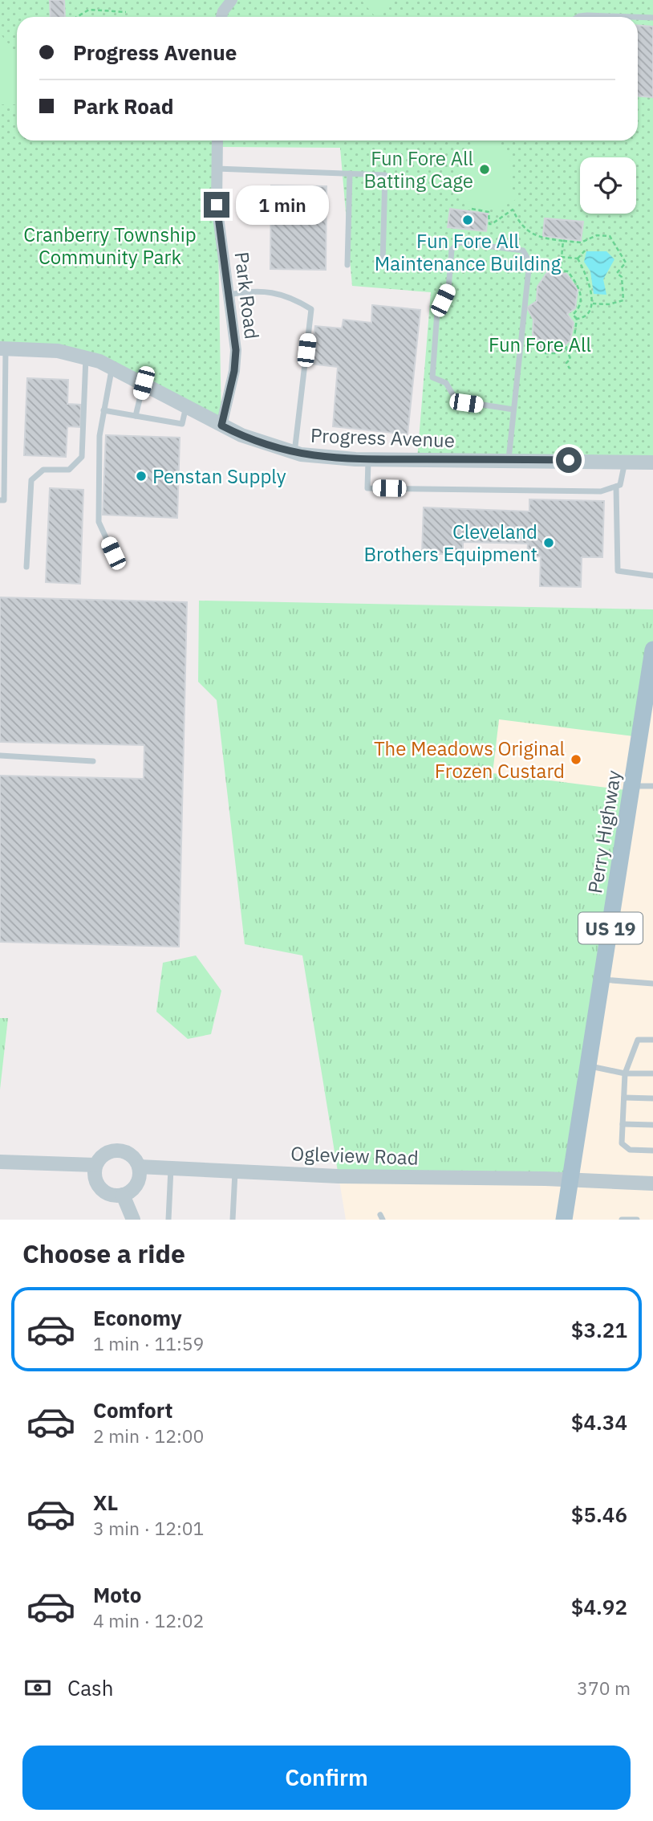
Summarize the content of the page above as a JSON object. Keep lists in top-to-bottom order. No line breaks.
{"streets":{"main road":["Perry Highway","US 19"],"street":["Park Road","Progress Avenue","Ogleview Road"]},"crossings":[["Park Road","Progress Avenue"],["Perry Highway","Ogleview Road"]],"parks":["Cranberry Township Community Park","Fun Fore All"],"places":["Fun Fore All Batting Cage","Fun Fore All Maintenance Building","Penstan Supply","Cleveland Brothers Equipment","The Meadows Original Frozen Custard"],"page":{"banner":["Progress Avenue","Park Road"],"bubble":"1 min","heading":"Choose a ride","list":[{"name":"Economy","note":"1 min · 11:59","value":"$3.21"},{"name":"Comfort","note":"2 min · 12:00","value":"$4.34"},{"name":"XL","note":"3 min · 12:01","value":"$5.46"},{"name":"Moto","note":"4 min · 12:02","value":"$4.92"}],"pay":["Cash","370 m"],"buttons":"Confirm"}}
